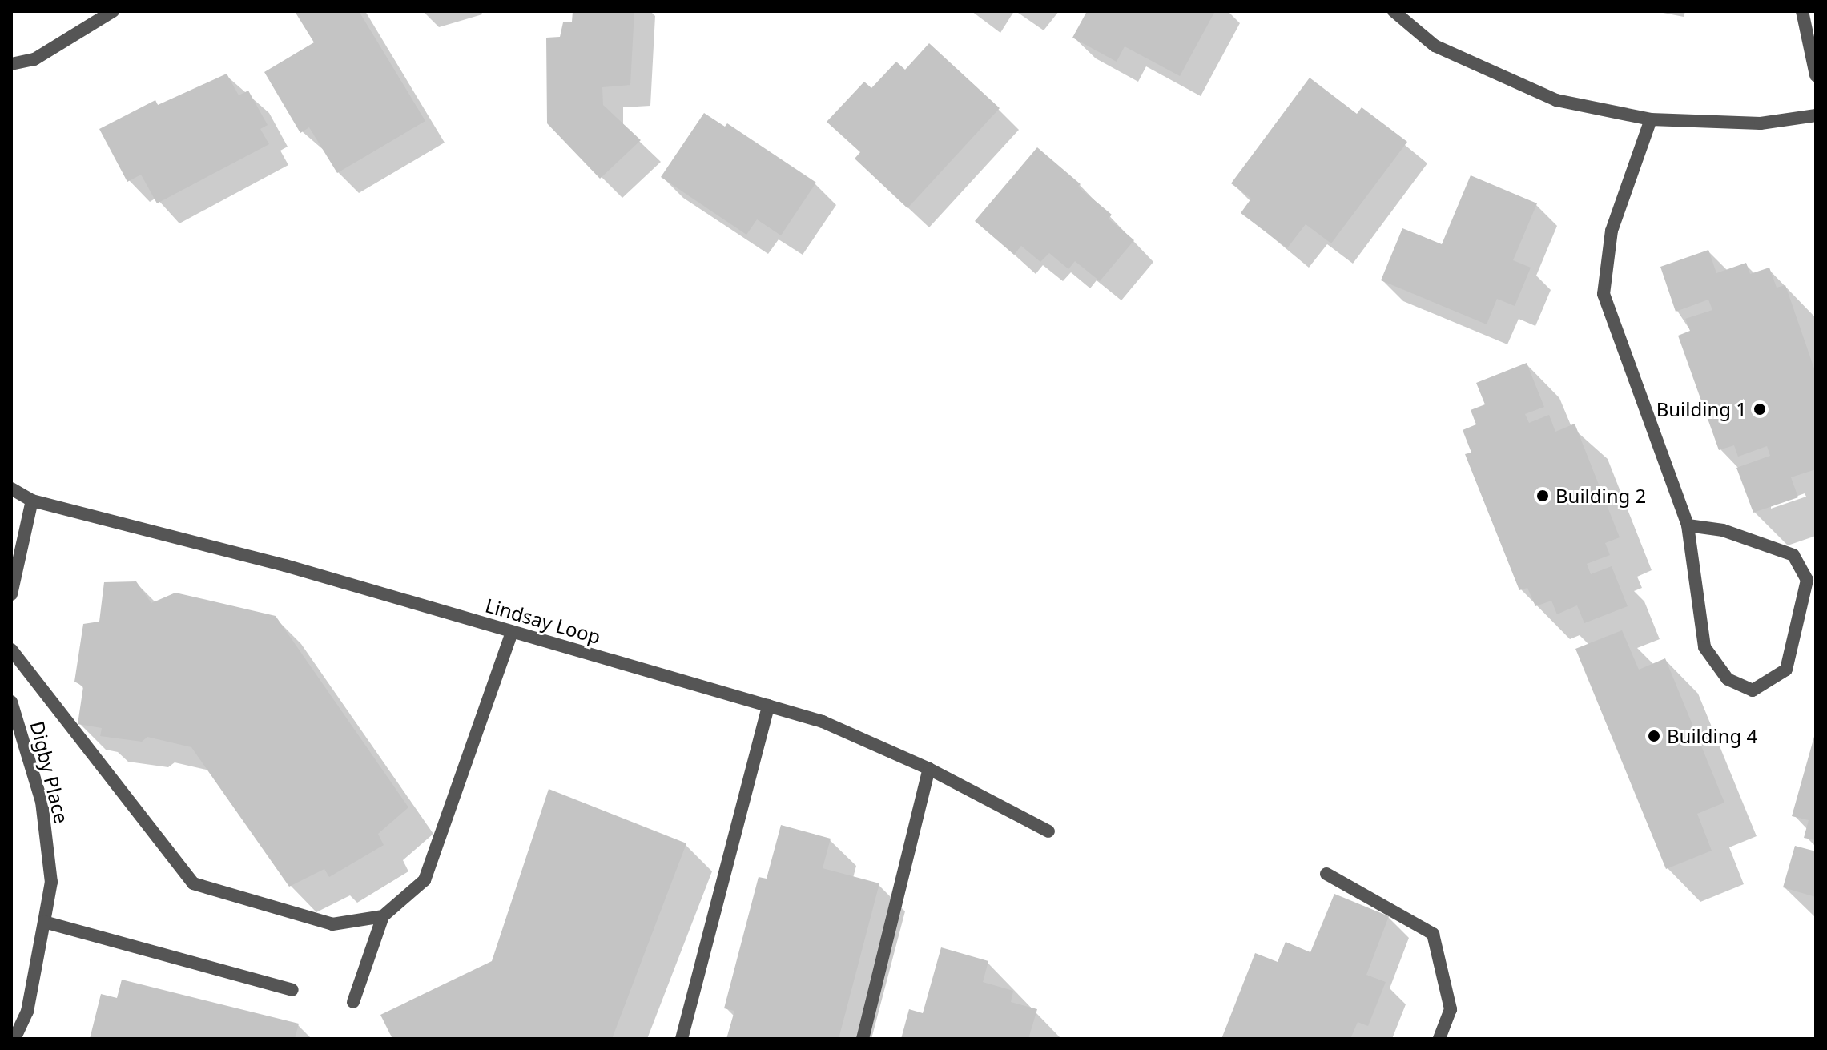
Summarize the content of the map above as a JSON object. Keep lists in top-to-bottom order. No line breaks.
{"streets":{"street":["Lindsay Loop","Digby Place"]},"places":["Building 1","Building 2","Building 4"]}
